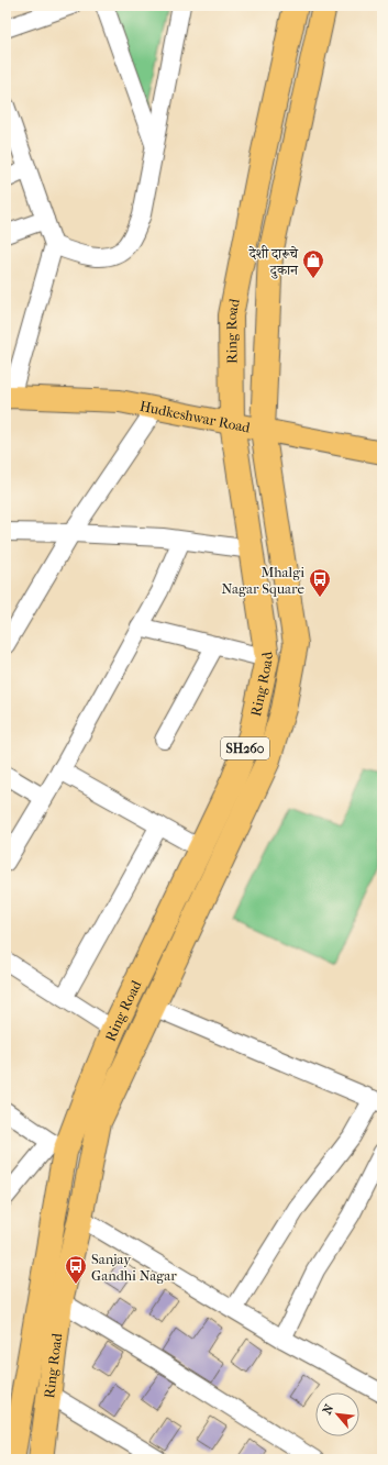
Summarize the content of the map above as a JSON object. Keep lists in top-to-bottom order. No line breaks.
{"streets":{"highway":["Ring Road","SH260"],"main road":["Hudkeshwar Road"]},"crossings":[["Ring Road","Hudkeshwar Road"]],"places":{"shop":["देशी दारूचे दुकान"],"bus stop":["Mhalgi Nagar Square","Sanjay Gandhi Nagar"]},"north":"top left"}
